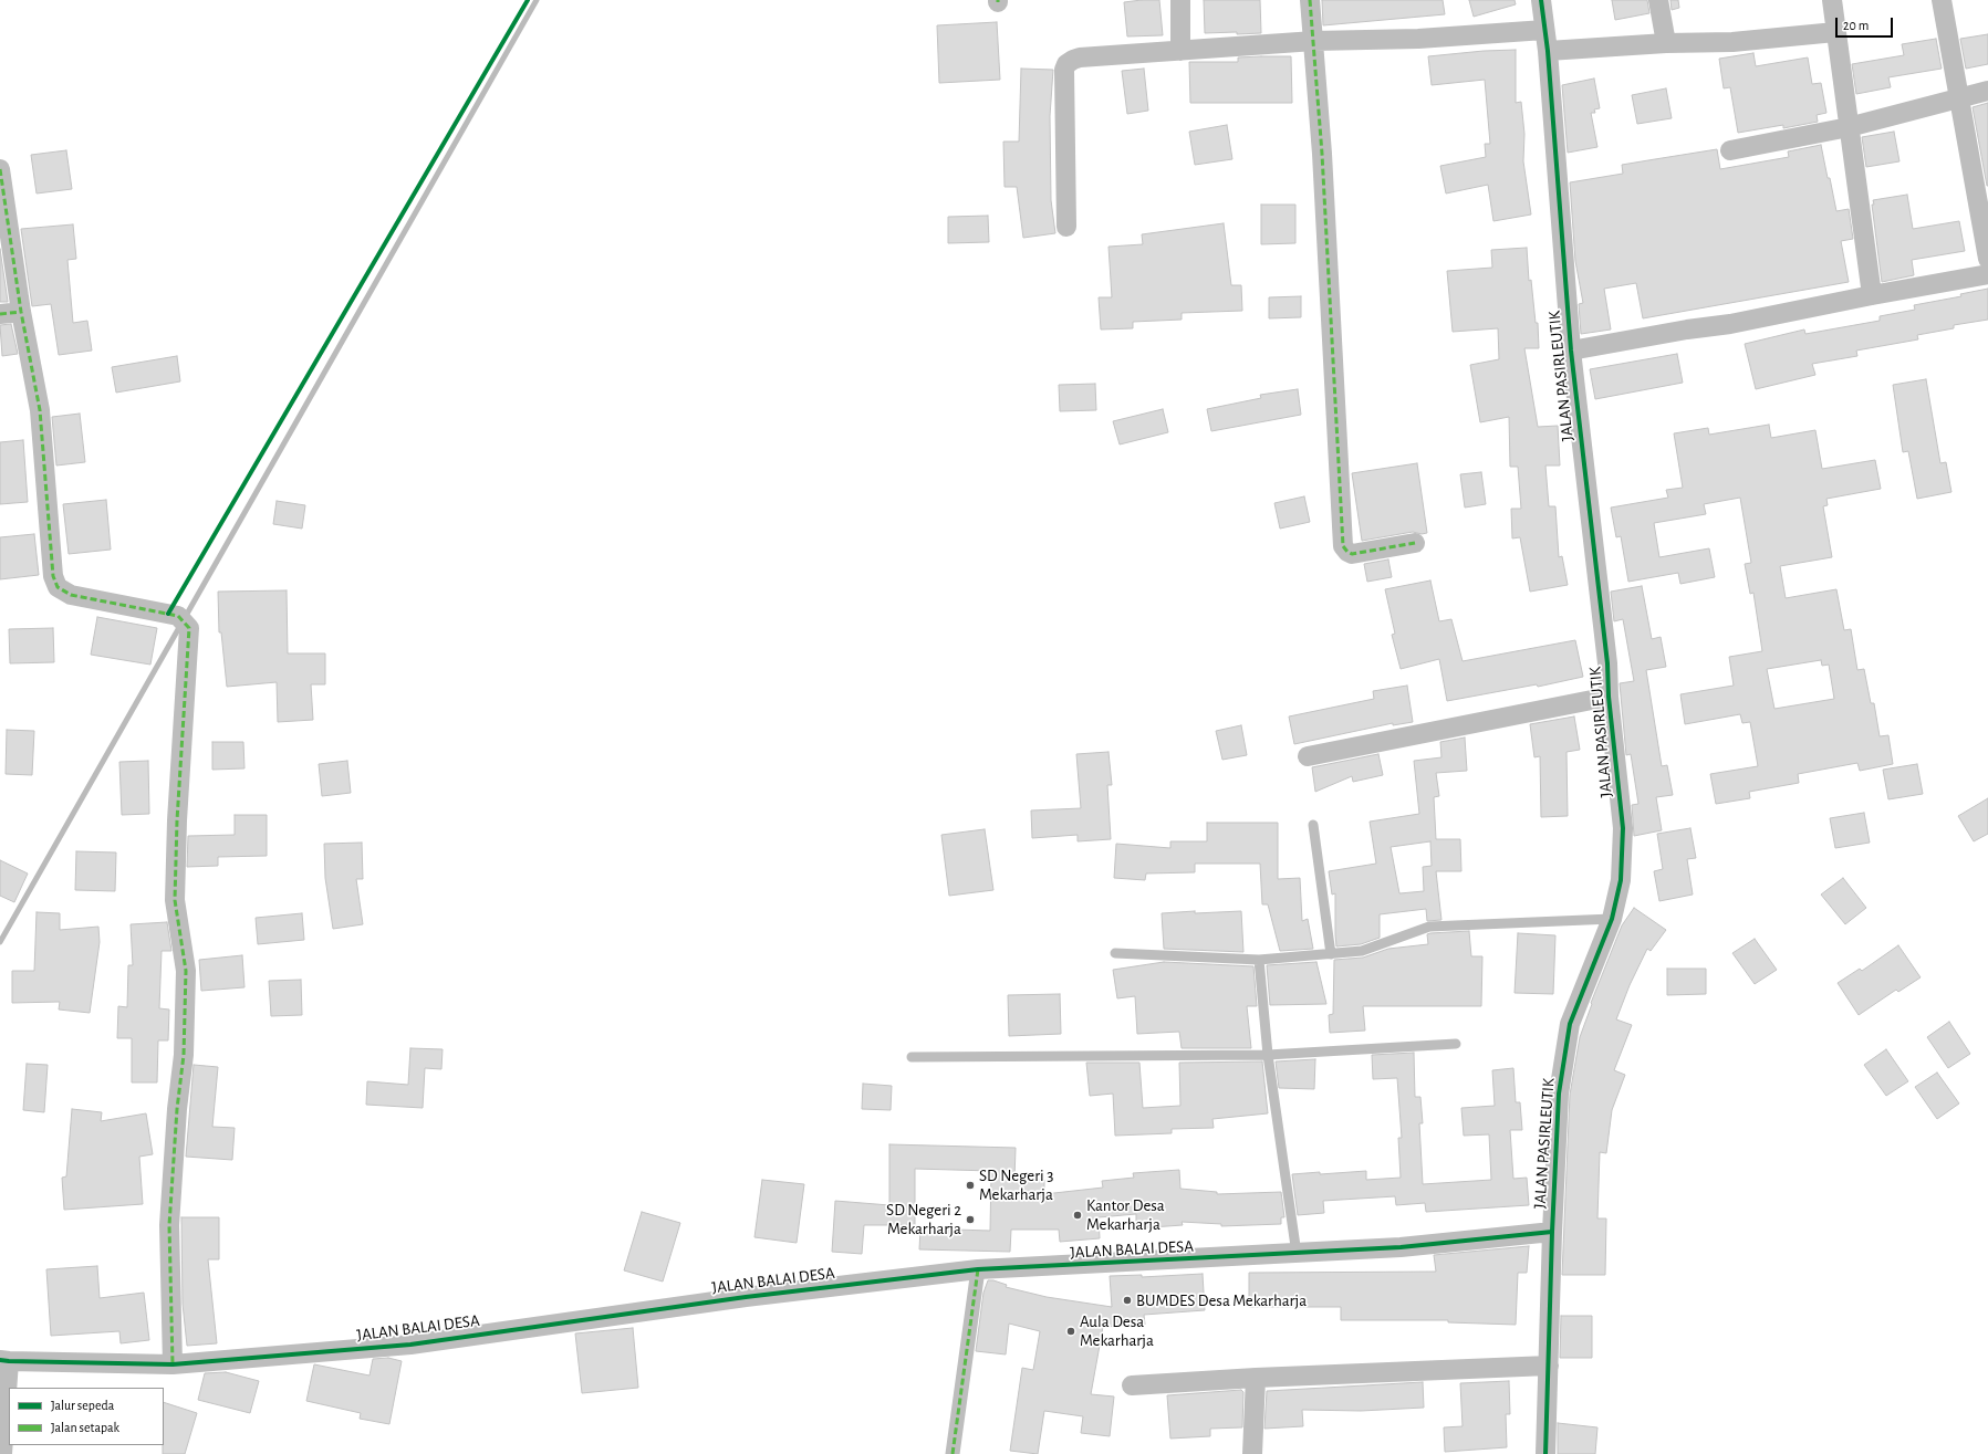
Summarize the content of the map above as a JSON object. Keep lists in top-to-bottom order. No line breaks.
{"streets":{"street":["JALAN PASIRLEUTIK","JALAN BALAI DESA"]},"crossings":[["JALAN PASIRLEUTIK","JALAN BALAI DESA"]],"places":["SD Negeri 3 Mekarharja","Kantor Desa Mekarharja","SD Negeri 2 Mekarharja","BUMDES Desa Mekarharja","Aula Desa Mekarharja"],"legend":["Jalur sepeda","Jalan setapak"],"scale_bar":"20 m"}
